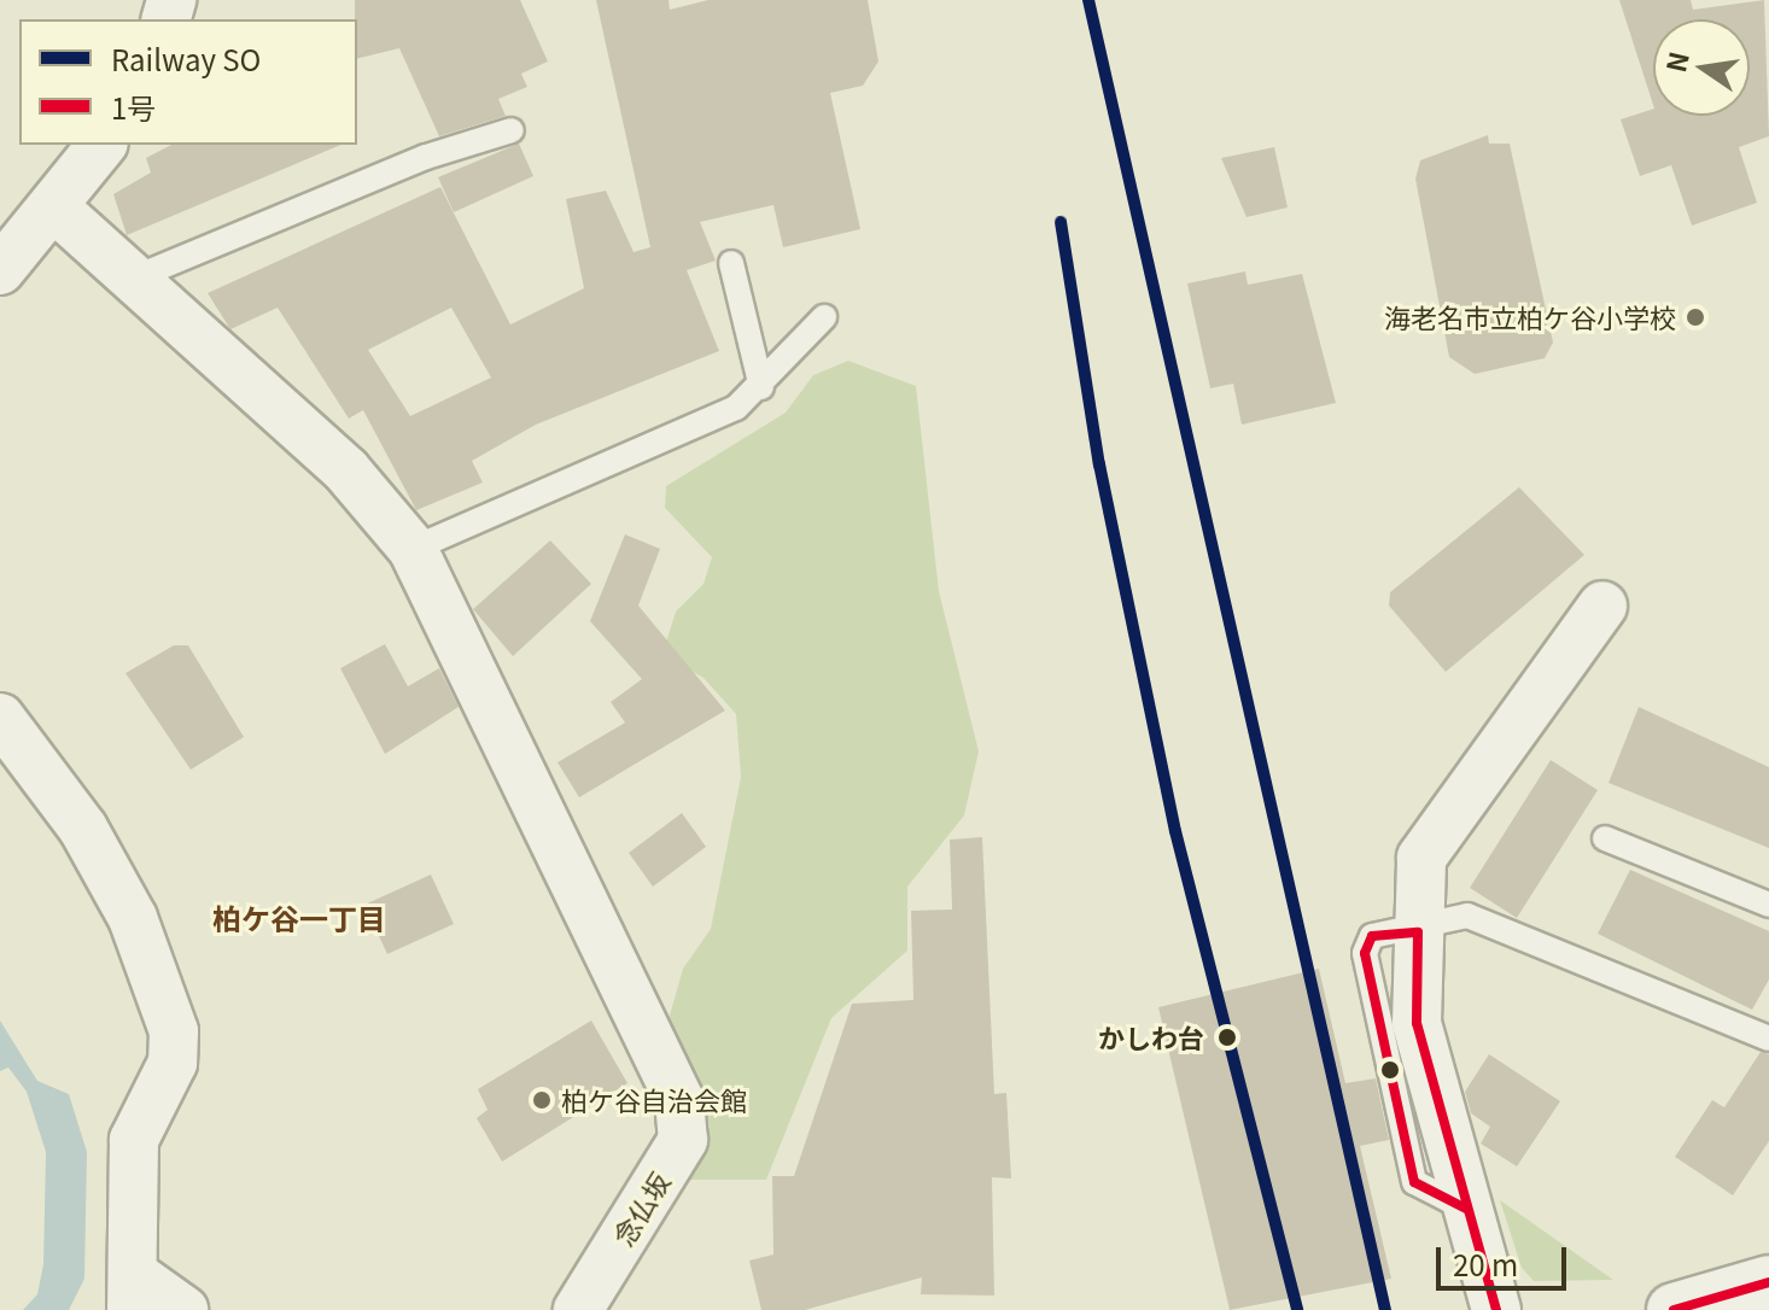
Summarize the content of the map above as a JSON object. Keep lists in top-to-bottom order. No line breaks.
{"streets":{"street":["念仏坂"]},"districts":["柏ケ谷一丁目"],"places":["海老名市立柏ケ谷小学校","かしわ台","柏ケ谷自治会館"],"lines":["rail line SO","transit line 1号"],"legend":["Railway SO","1号"],"scale_bar":"20 m","north":"left"}
